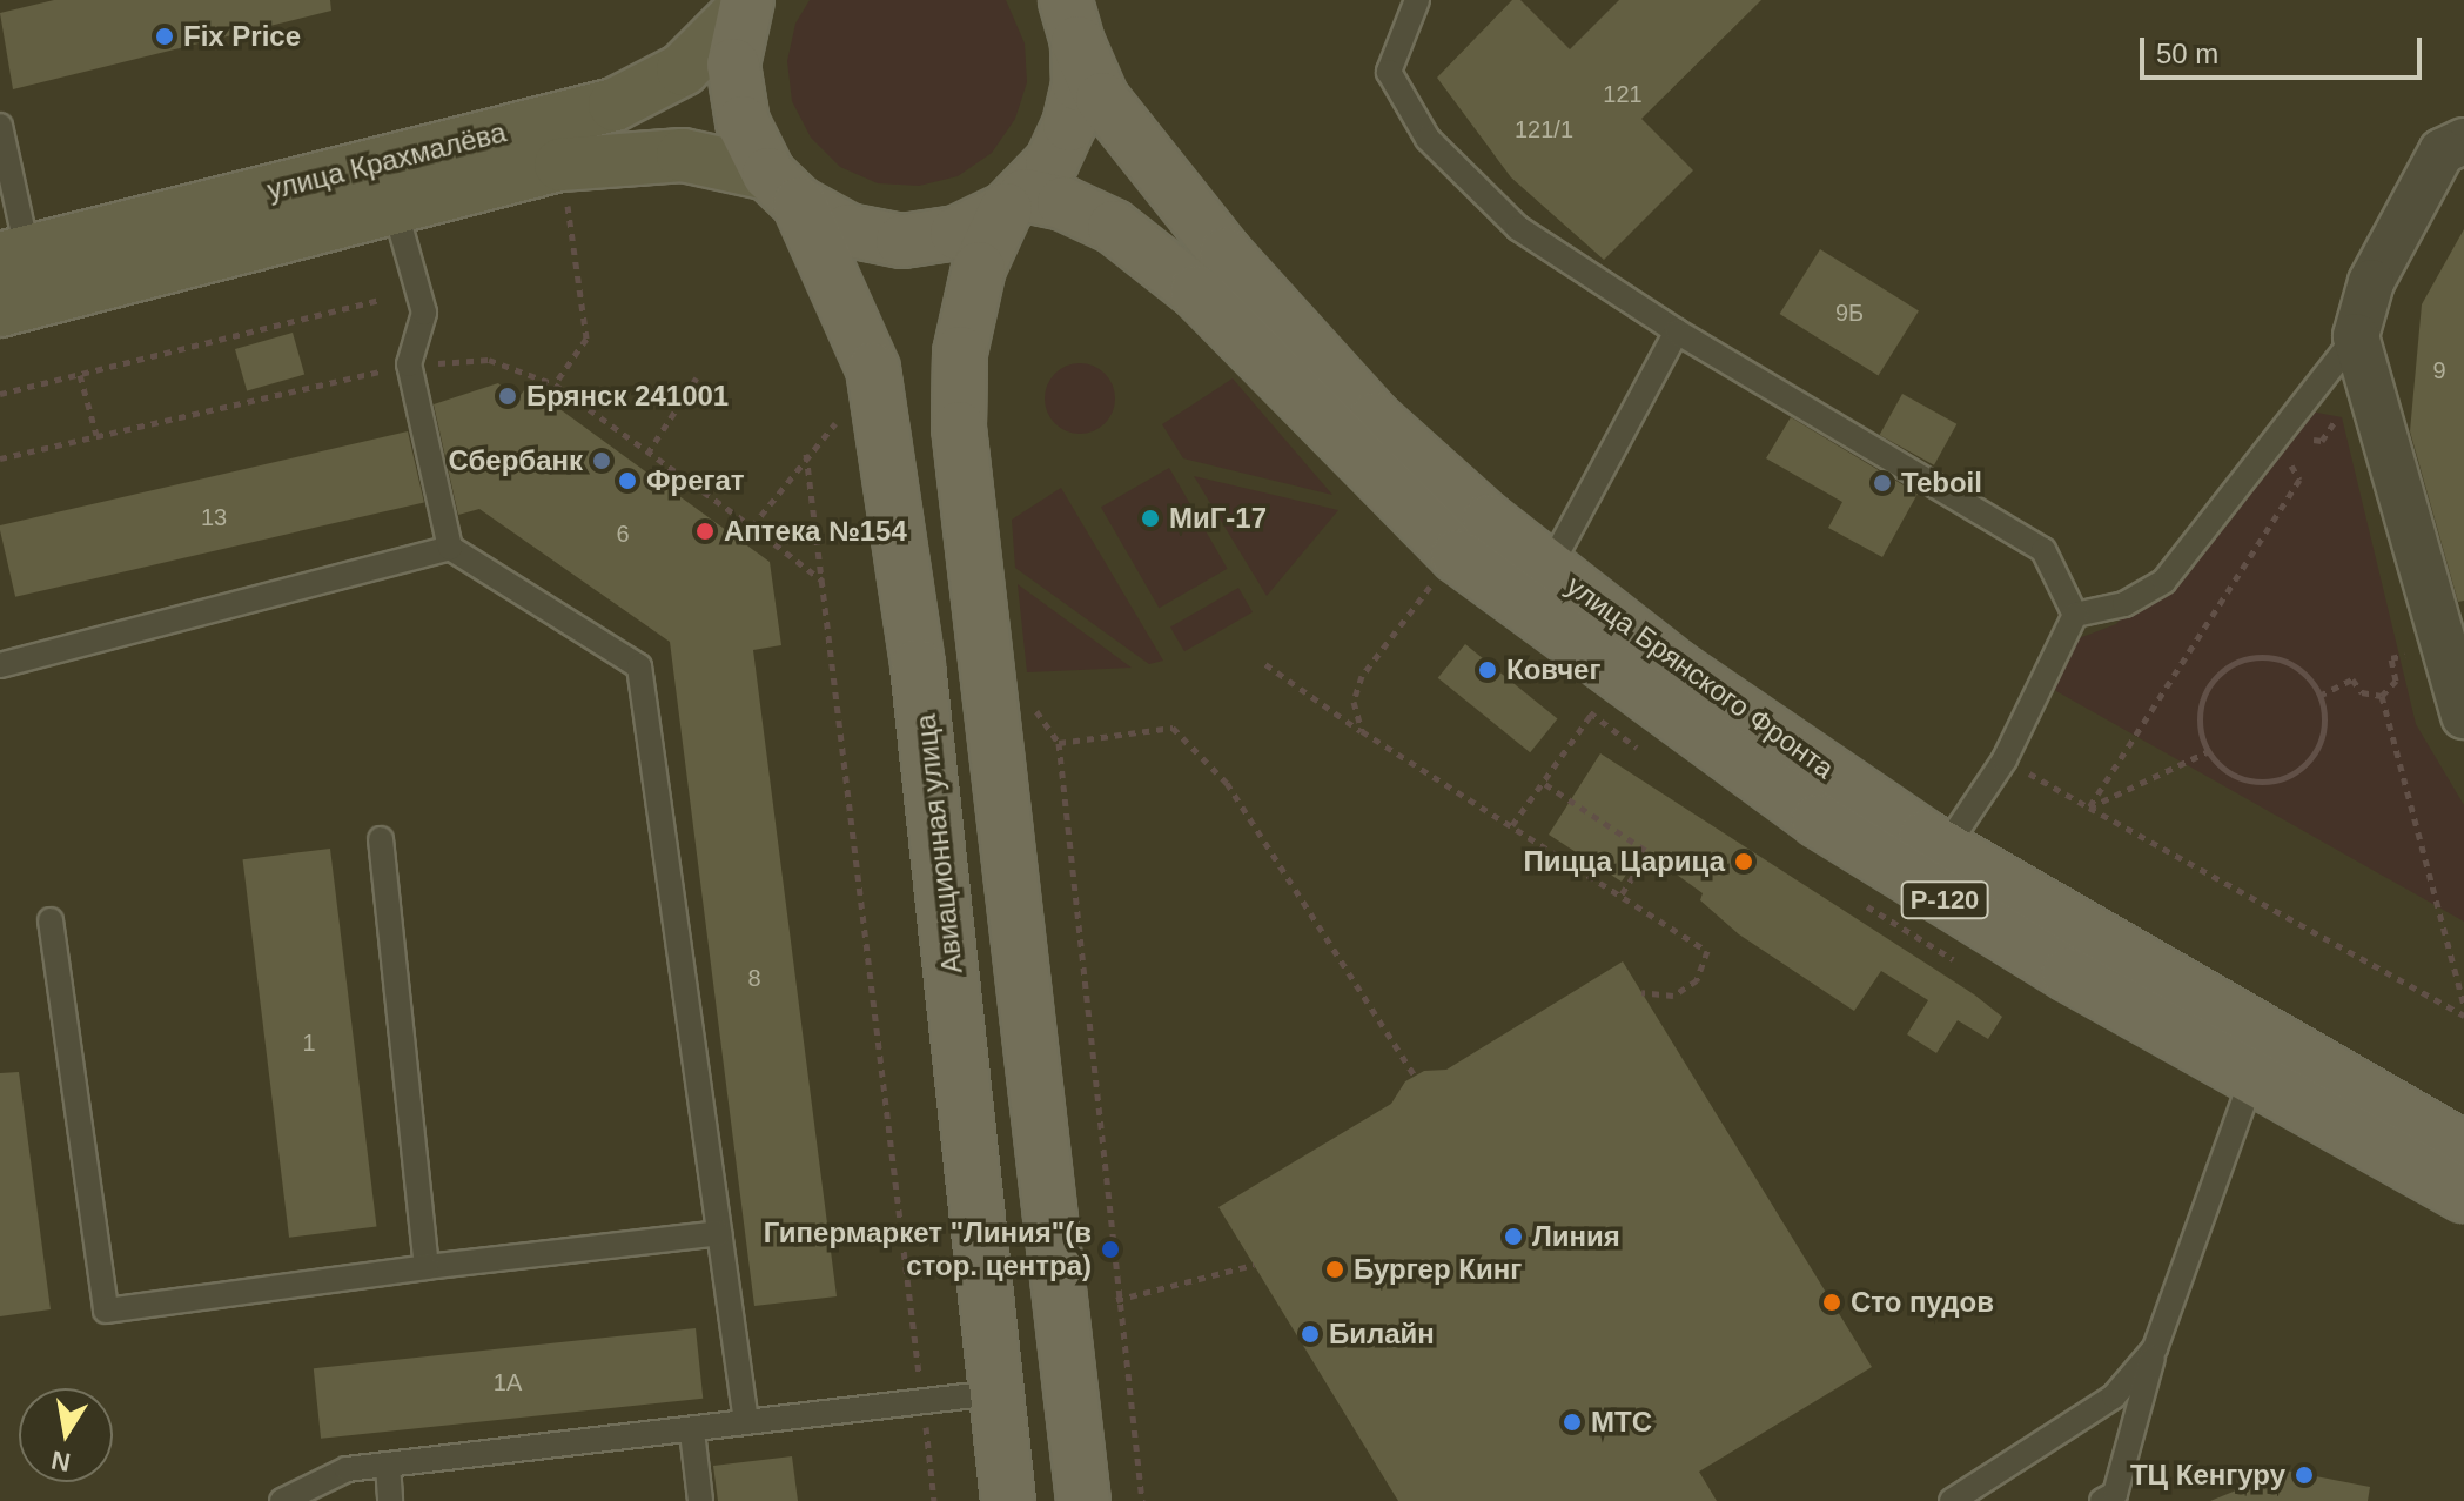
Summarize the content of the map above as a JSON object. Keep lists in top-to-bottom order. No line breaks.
{"streets":{"main road":["улица Крахмалёва","улица Брянского Фронта","Авиационная улица","Р-120"]},"crossings":[["улица Крахмалёва","Авиационная улица"]],"places":["Fix Price","Брянск 241001","Сбербанк","Фрегат","Teboil","МиГ-17","Аптека №154","Ковчег","Пицца Царица","Линия","Гипермаркет \"Линия\"(в стор. центра)","Бургер Кинг","Сто пудов","Билайн","МТС","ТЦ Кенгуру"],"house_numbers":["121","121/1","9Б","9","13","6","8","1","1А"],"scale_bar":"50 m","north":"bottom"}
